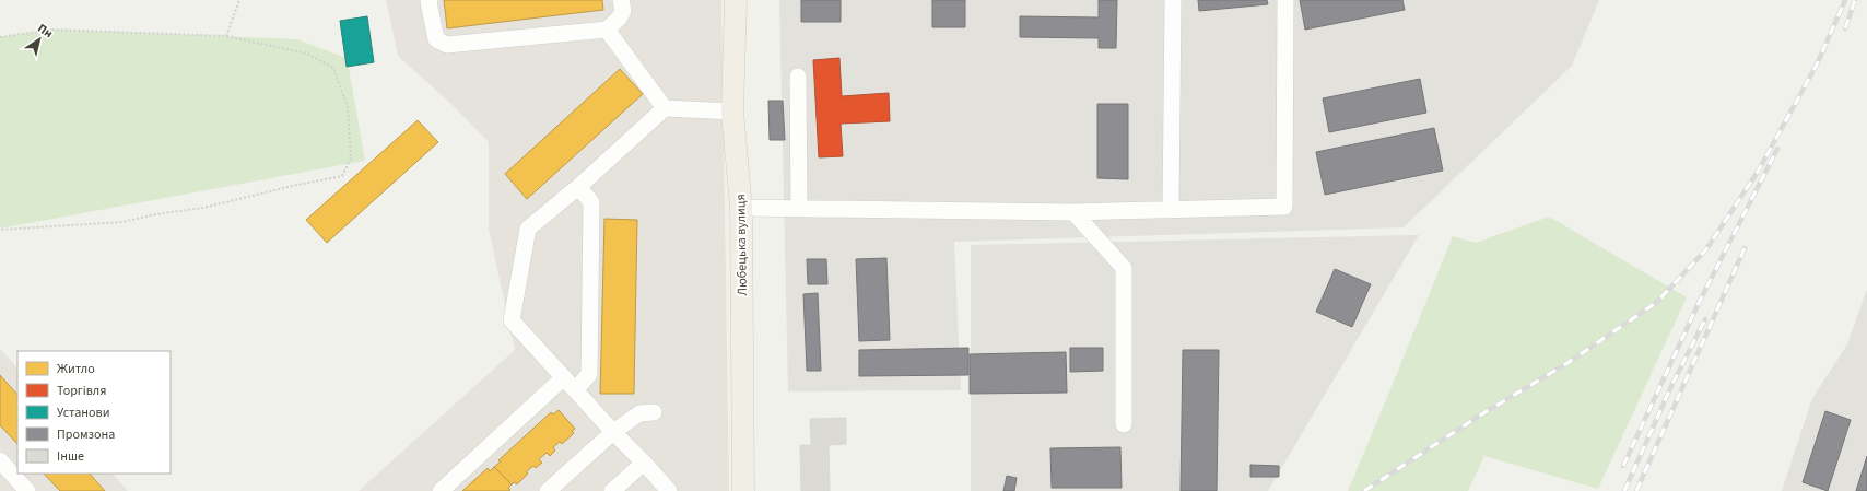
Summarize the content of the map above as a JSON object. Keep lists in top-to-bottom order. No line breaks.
{"streets":{"main road":["Любецька вулиця"]},"legend":["Житло","Торгівля","Установи","Промзона","Інше"],"north":"top right"}
